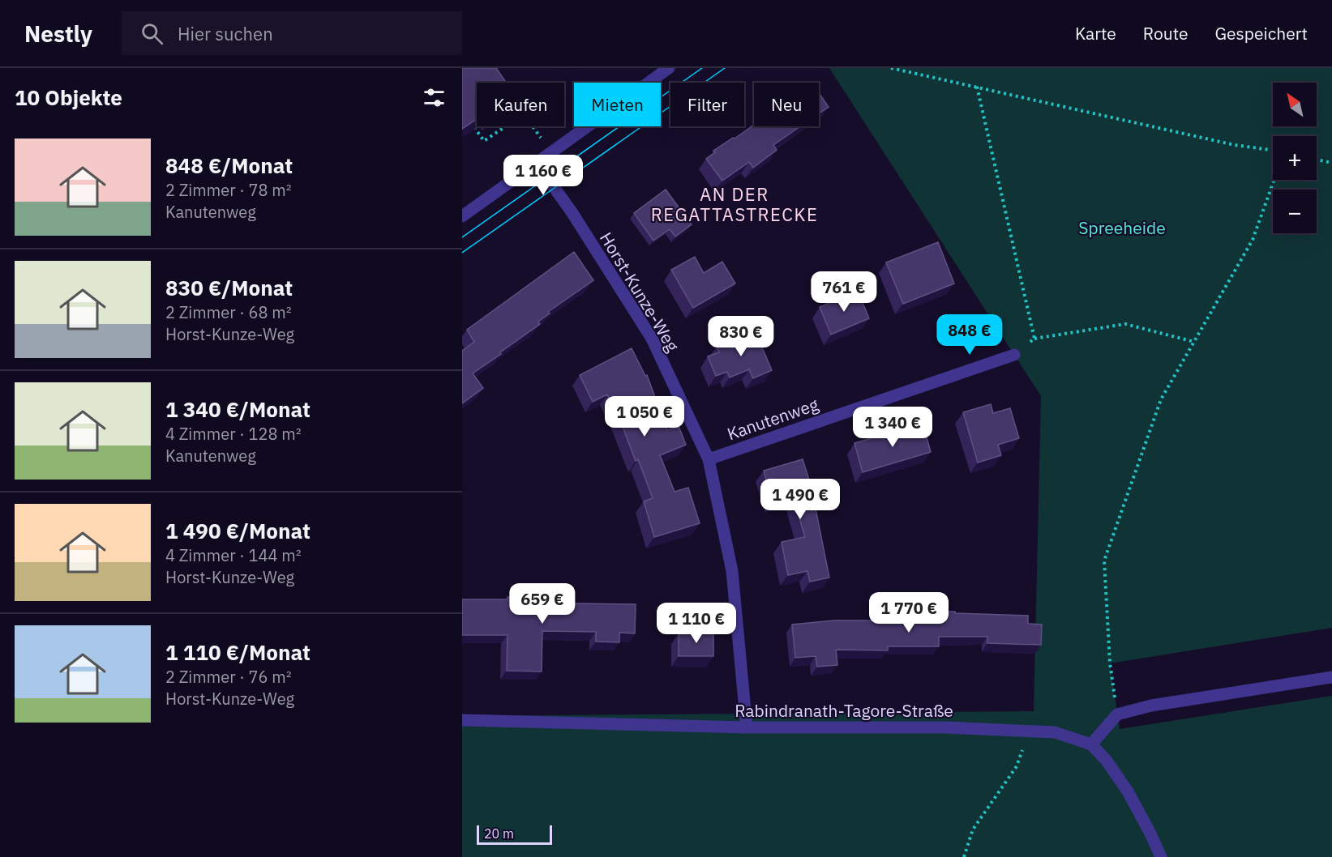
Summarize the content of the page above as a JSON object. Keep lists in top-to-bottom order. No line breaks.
{"streets":{"street":["Horst-Kunze-Weg","Kanutenweg","Rabindranath-Tagore-Straße"]},"crossings":[["Horst-Kunze-Weg","Kanutenweg"],["Horst-Kunze-Weg","Rabindranath-Tagore-Straße"]],"districts":["AN DER REGATTASTRECKE"],"parks":["Spreeheide"],"scale_bar":"20 m","north":"top left","page":{"header":"Nestly","search":"Hier suchen","nav":["Karte","Route","Gespeichert"],"heading":"10 Objekte","map_buttons":["+","−"],"chip":["Kaufen","Mieten","Filter","Neu"],"list":[{"name":"848 €/Monat","note":"2 Zimmer · 78 m² · Kanutenweg"},{"name":"830 €/Monat","note":"2 Zimmer · 68 m² · Horst-Kunze-Weg"},{"name":"1 340 €/Monat","note":"4 Zimmer · 128 m² · Kanutenweg"},{"name":"1 490 €/Monat","note":"4 Zimmer · 144 m² · Horst-Kunze-Weg"},{"name":"1 110 €/Monat","note":"2 Zimmer · 76 m² · Horst-Kunze-Weg"}],"price":["1 160 €","761 €","848 €","830 €","1 050 €","1 340 €","1 490 €","659 €","1 770 €","1 110 €"],"scale":"20 m"}}
